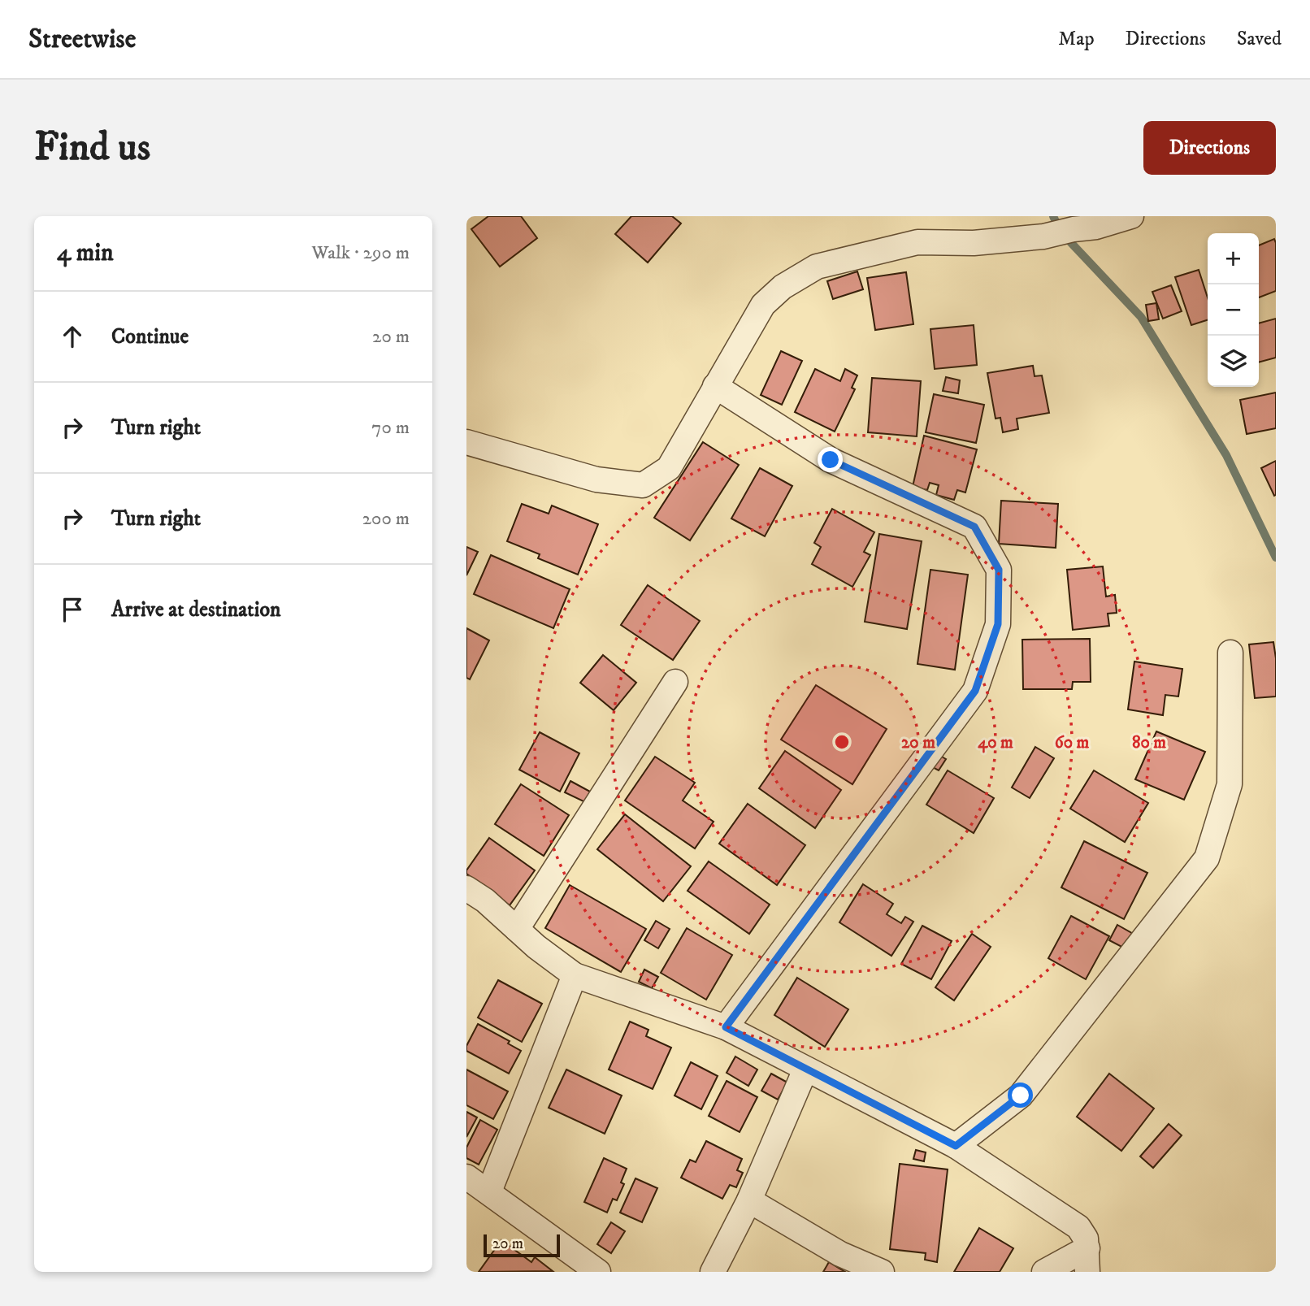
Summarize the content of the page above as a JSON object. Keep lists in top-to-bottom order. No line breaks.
{"scale_bar":"20 m","page":{"header":"Streetwise","nav":["Map","Directions","Saved"],"buttons":"Directions","title":"Find us","heading":["4 min","Walk · 290 m"],"map_buttons":["+","−"],"list":[["Continue","20 m"],["Turn right","70 m"],["Turn right","200 m"],"Arrive at destination"],"scale":"20 m"},"rings":["20 m","40 m","60 m","80 m"]}
